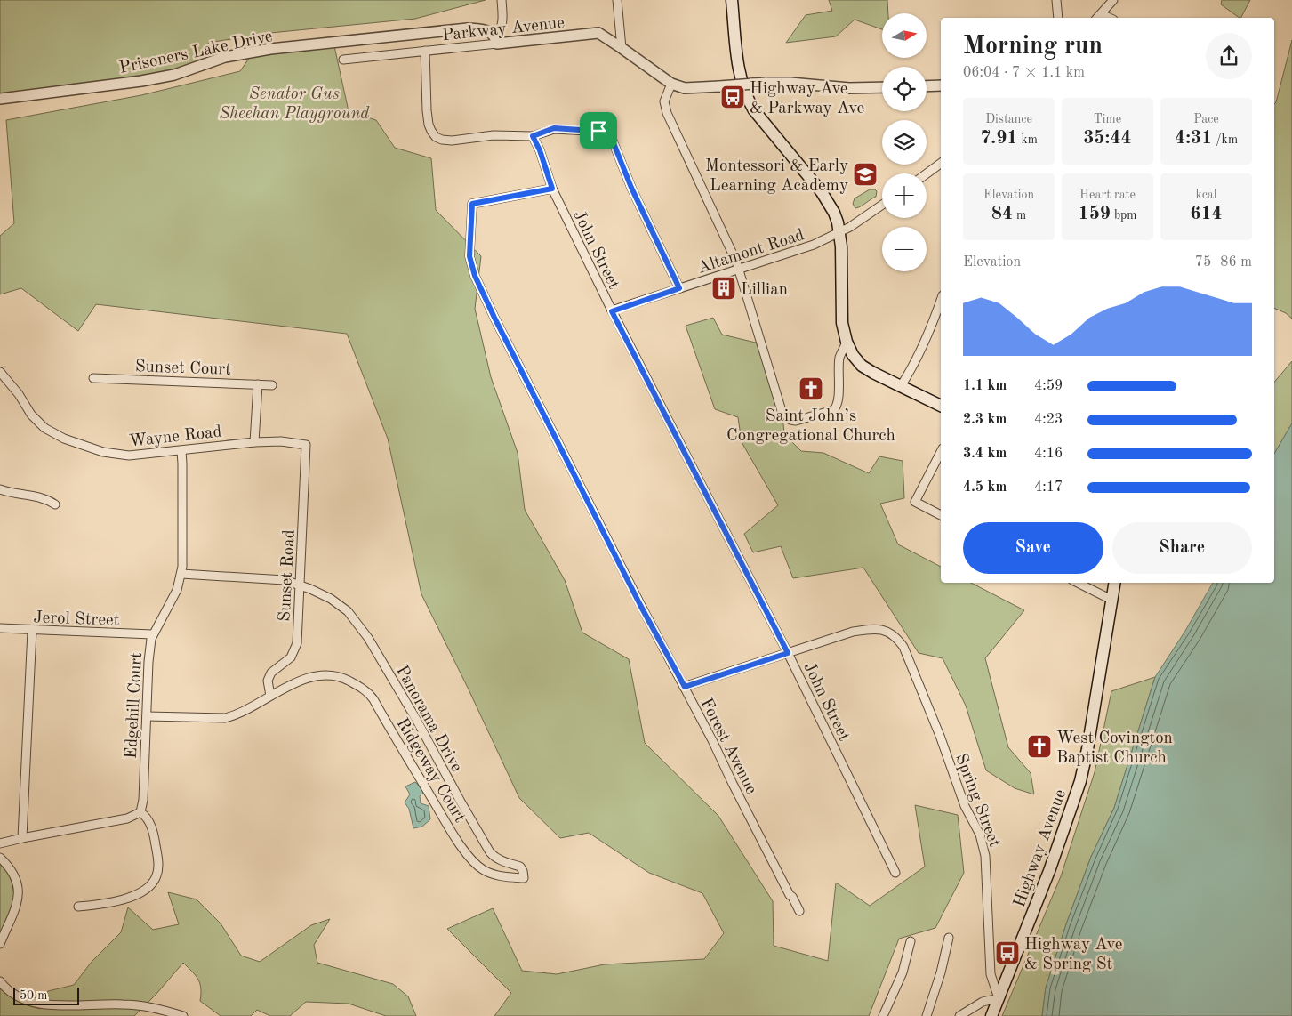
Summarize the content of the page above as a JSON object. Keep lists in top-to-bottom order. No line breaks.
{"streets":{"main road":["Highway Avenue"],"street":["Parkway Avenue","Prisoners Lake Drive","John Street","Altamont Road","Sunset Court","Wayne Road","Sunset Road","Jerol Street","Edgehill Court","Panorama Drive","Forest Avenue","Ridgeway Court","Spring Street"]},"crossings":[["Parkway Avenue","Prisoners Lake Drive"],["John Street","Altamont Road"],["John Street","Forest Avenue"],["John Street","Spring Street"],["Wayne Road","Sunset Road"],["Wayne Road","Edgehill Court"],["Sunset Road","Panorama Drive"],["Sunset Road","Ridgeway Court"],["Jerol Street","Edgehill Court"],["Edgehill Court","Panorama Drive"],["Panorama Drive","Ridgeway Court"],["Spring Street","Highway Avenue"]],"parks":["Senator Gus Sheehan Playground"],"places":{"bus stop":["Highway Ave & Parkway Ave","Highway Ave & Spring St"],"school or university":["Montessori & Early Learning Academy"],"building":["Lillian"],"church":["Saint John’s Congregational Church","West Covington Baptist Church"]},"scale_bar":"50 m","north":"right","page":{"map_buttons":["+","−"],"heading":["Morning run","06:04 · 7 × 1.1 km"],"stats":[["Distance","7.91 km"],["Time","35:44"],["Pace","4:31 /km"],["Elevation","84 m"],["Heart rate","159 bpm"],["kcal","614"]],"chart":["Elevation","75–86 m"],"list":[{"name":"1.1 km","note":"4:59"},{"name":"2.3 km","note":"4:23"},{"name":"3.4 km","note":"4:16"},{"name":"4.5 km","note":"4:17"}],"buttons":["Save","Share"],"scale":"50 m"}}
